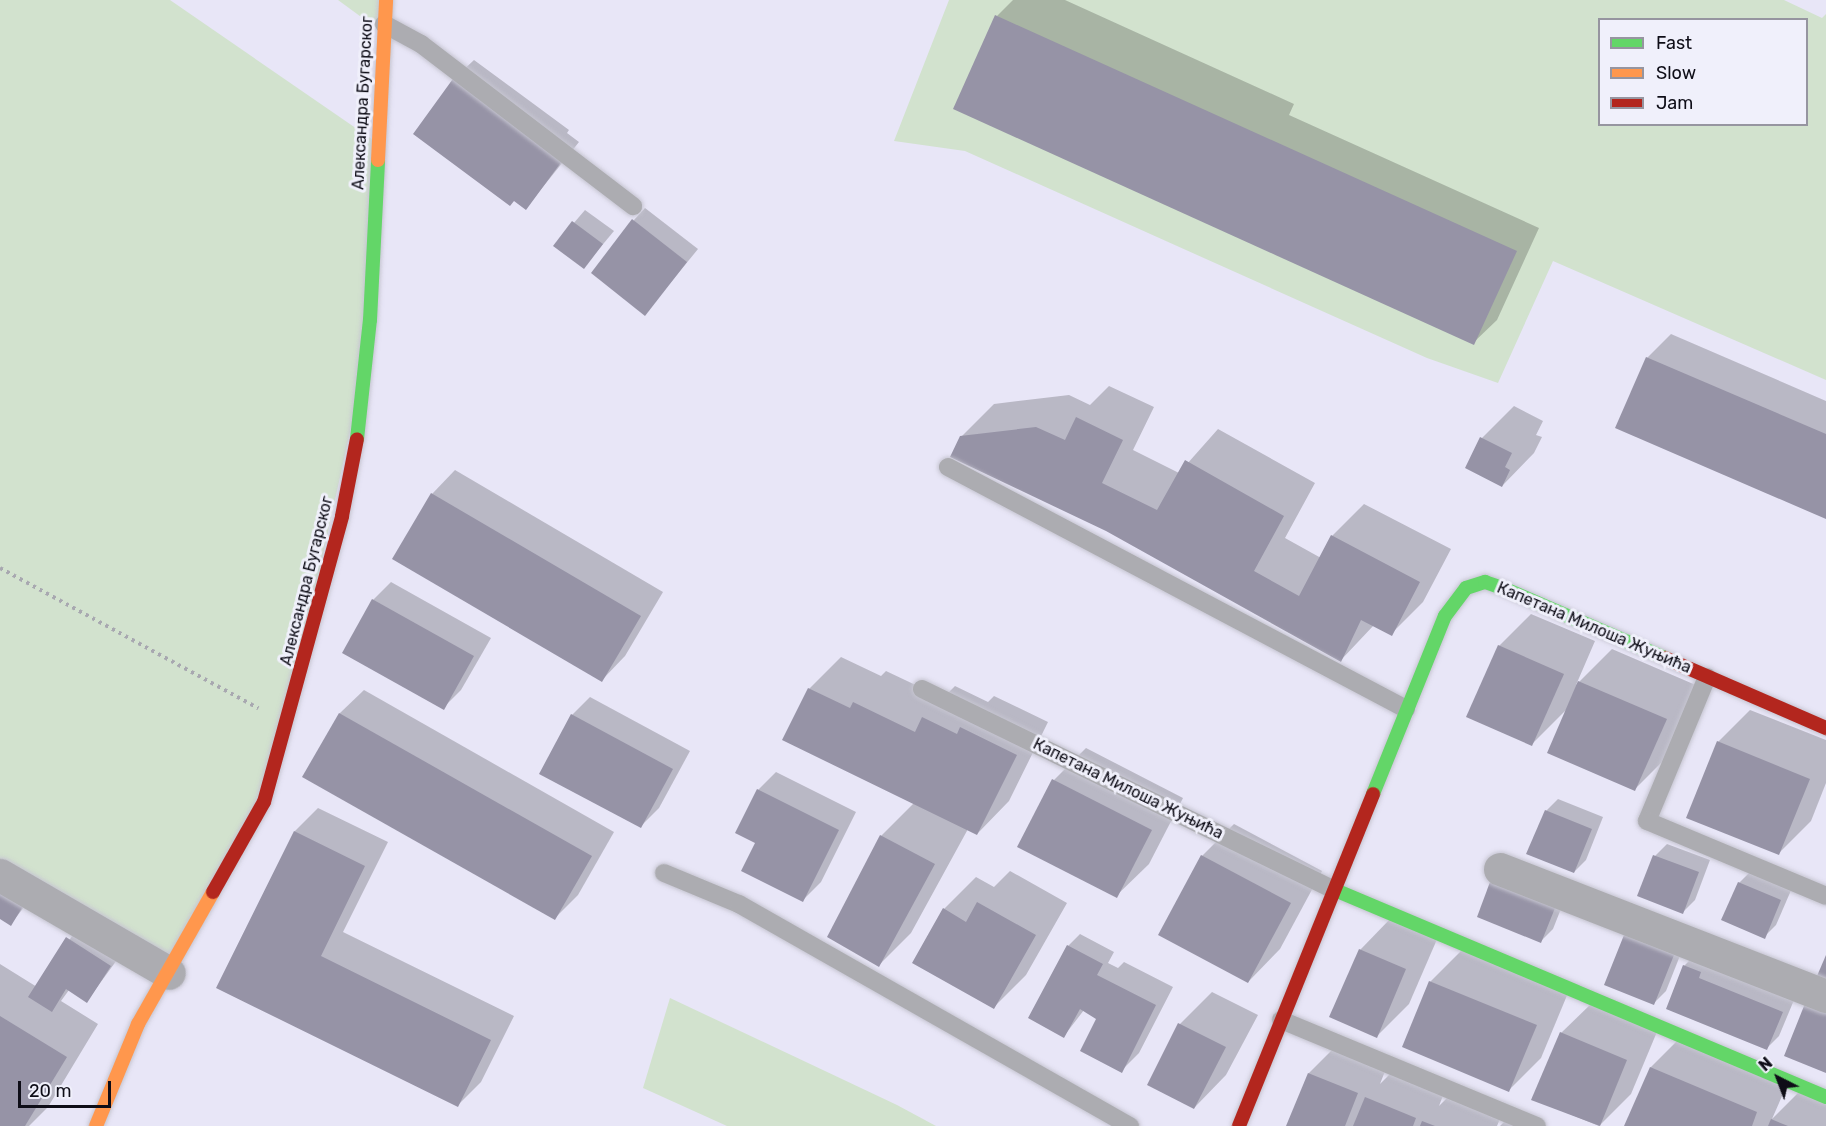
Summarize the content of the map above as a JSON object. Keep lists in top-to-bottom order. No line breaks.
{"streets":{"street":["Александра Бугарског","Капетана Милоша Жуњића"]},"legend":["Fast","Slow","Jam"],"scale_bar":"20 m","north":"top left"}
